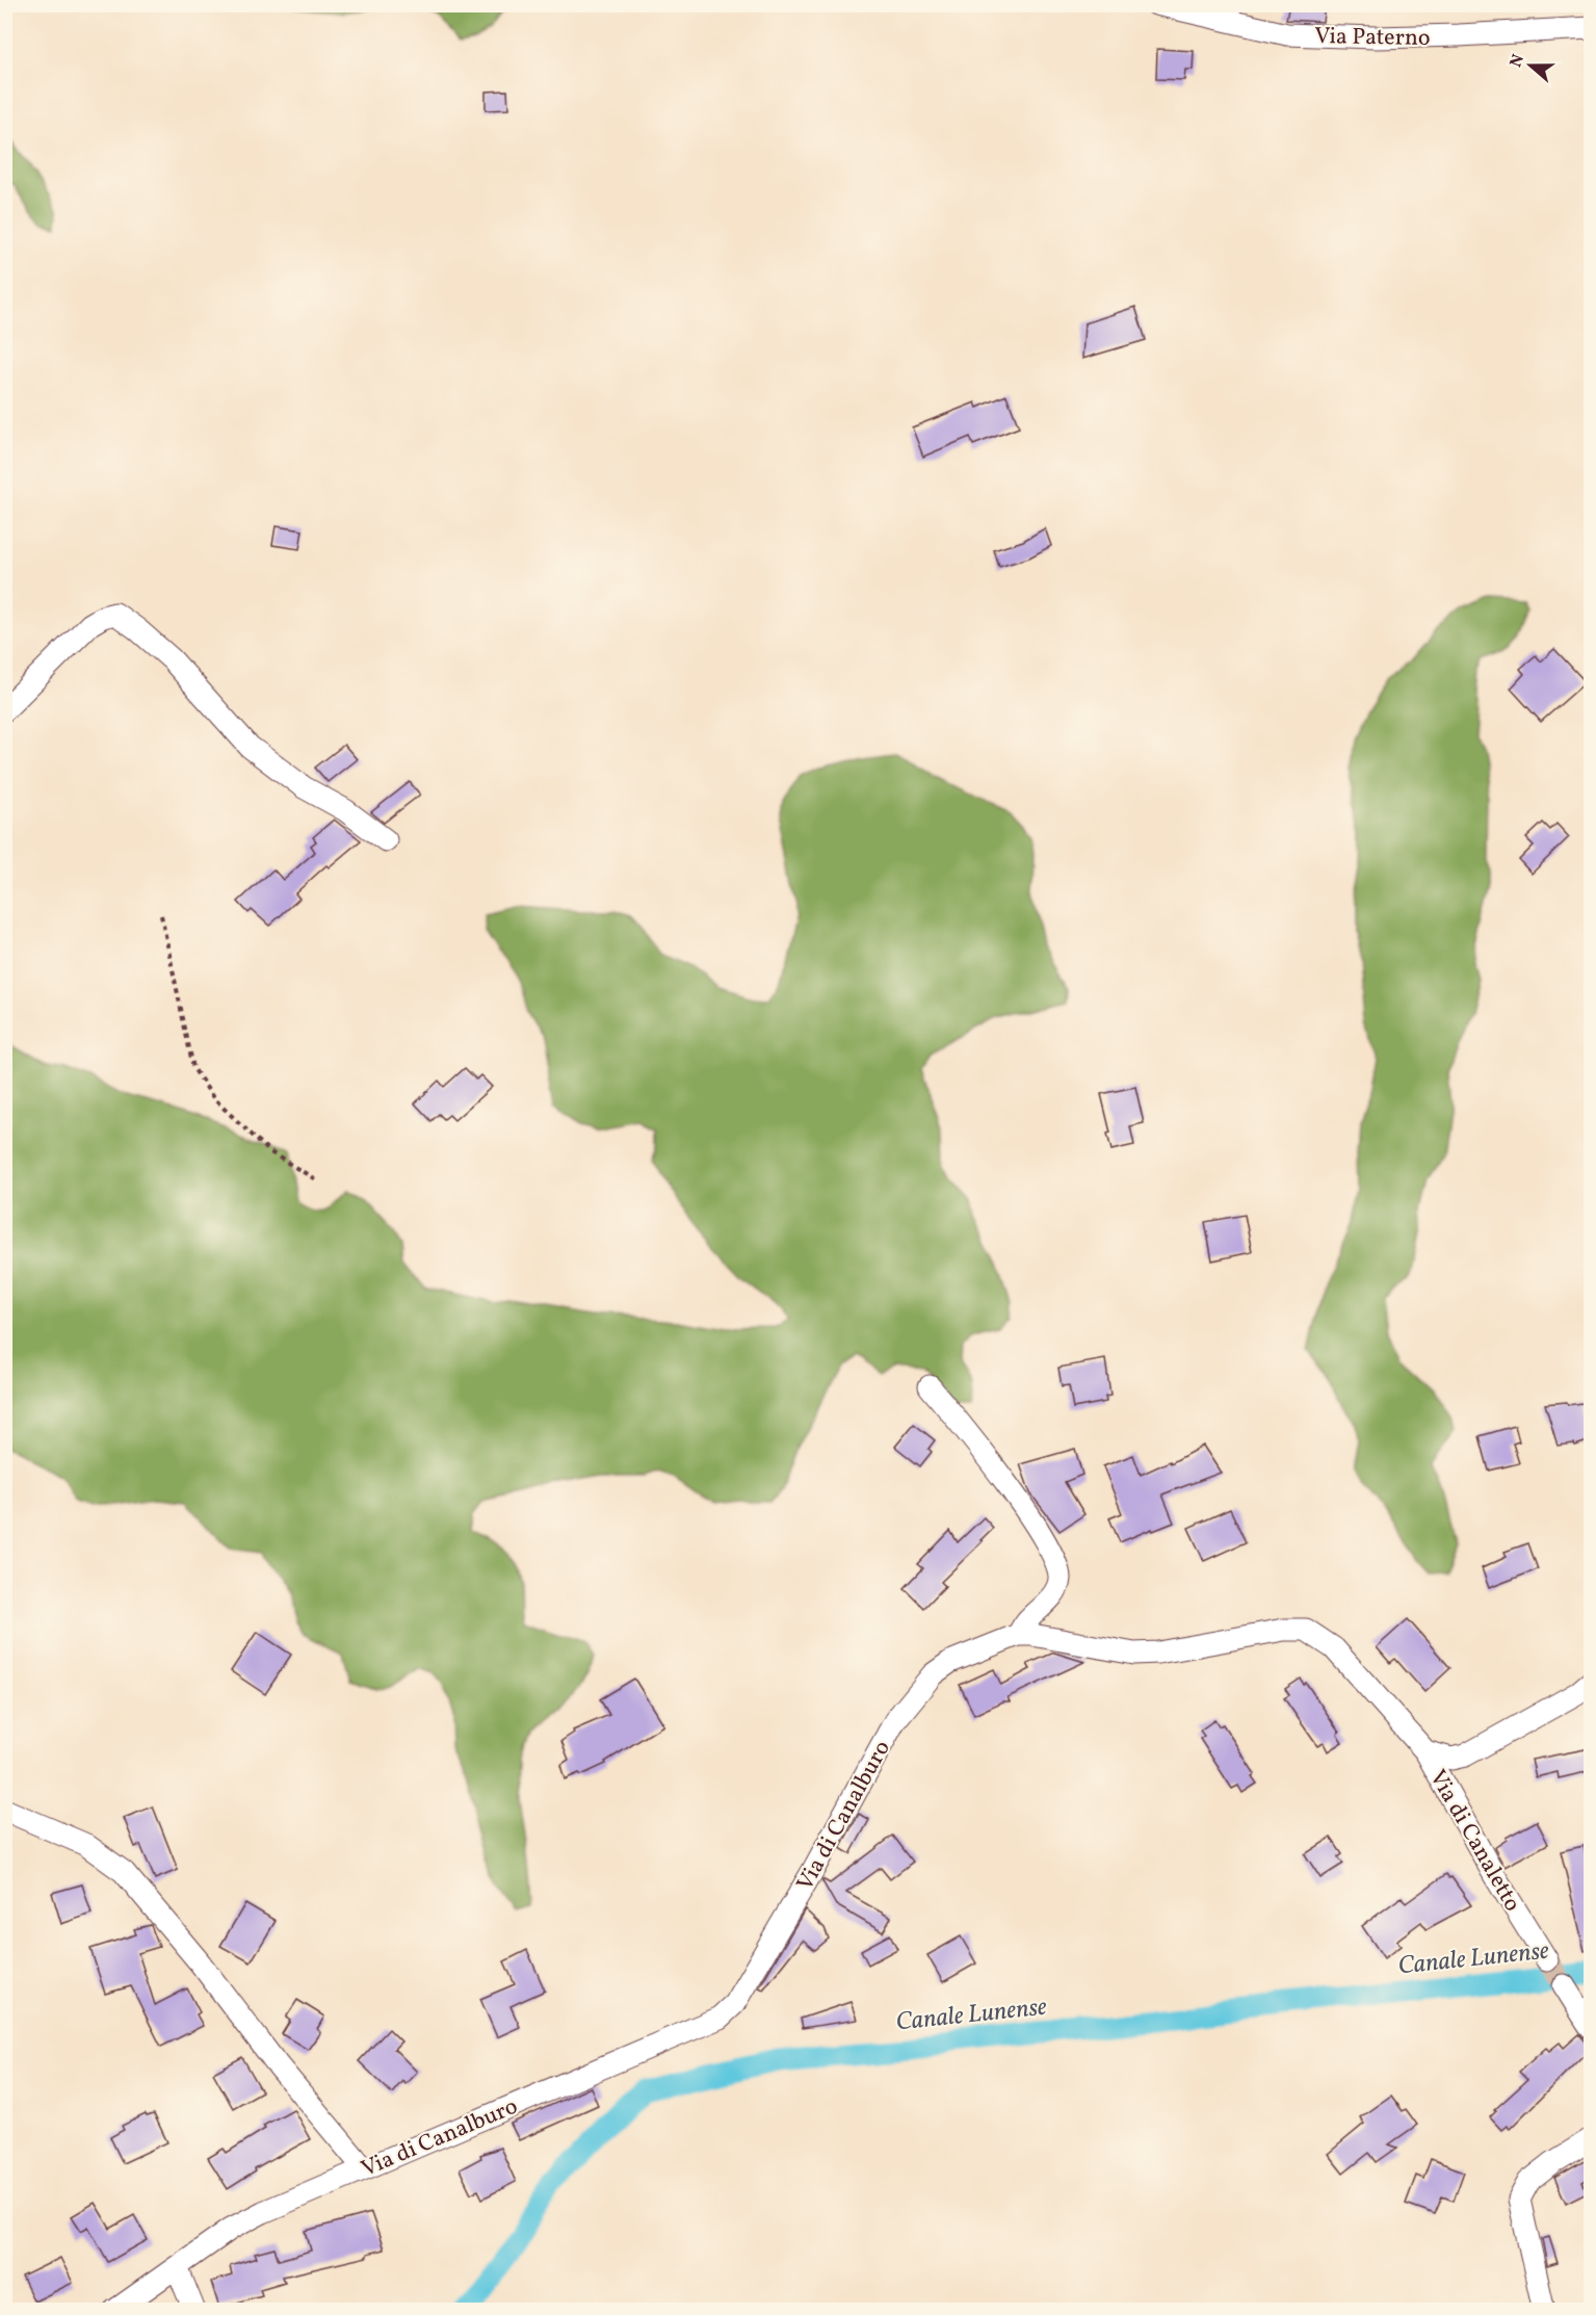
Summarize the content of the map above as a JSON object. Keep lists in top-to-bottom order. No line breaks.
{"streets":{"street":["Via Paterno","Via di Canalburo","Via di Canaletto"]},"crossings":[["Via di Canalburo","Via di Canaletto"]],"water":["Canale Lunense"],"north":"left"}
